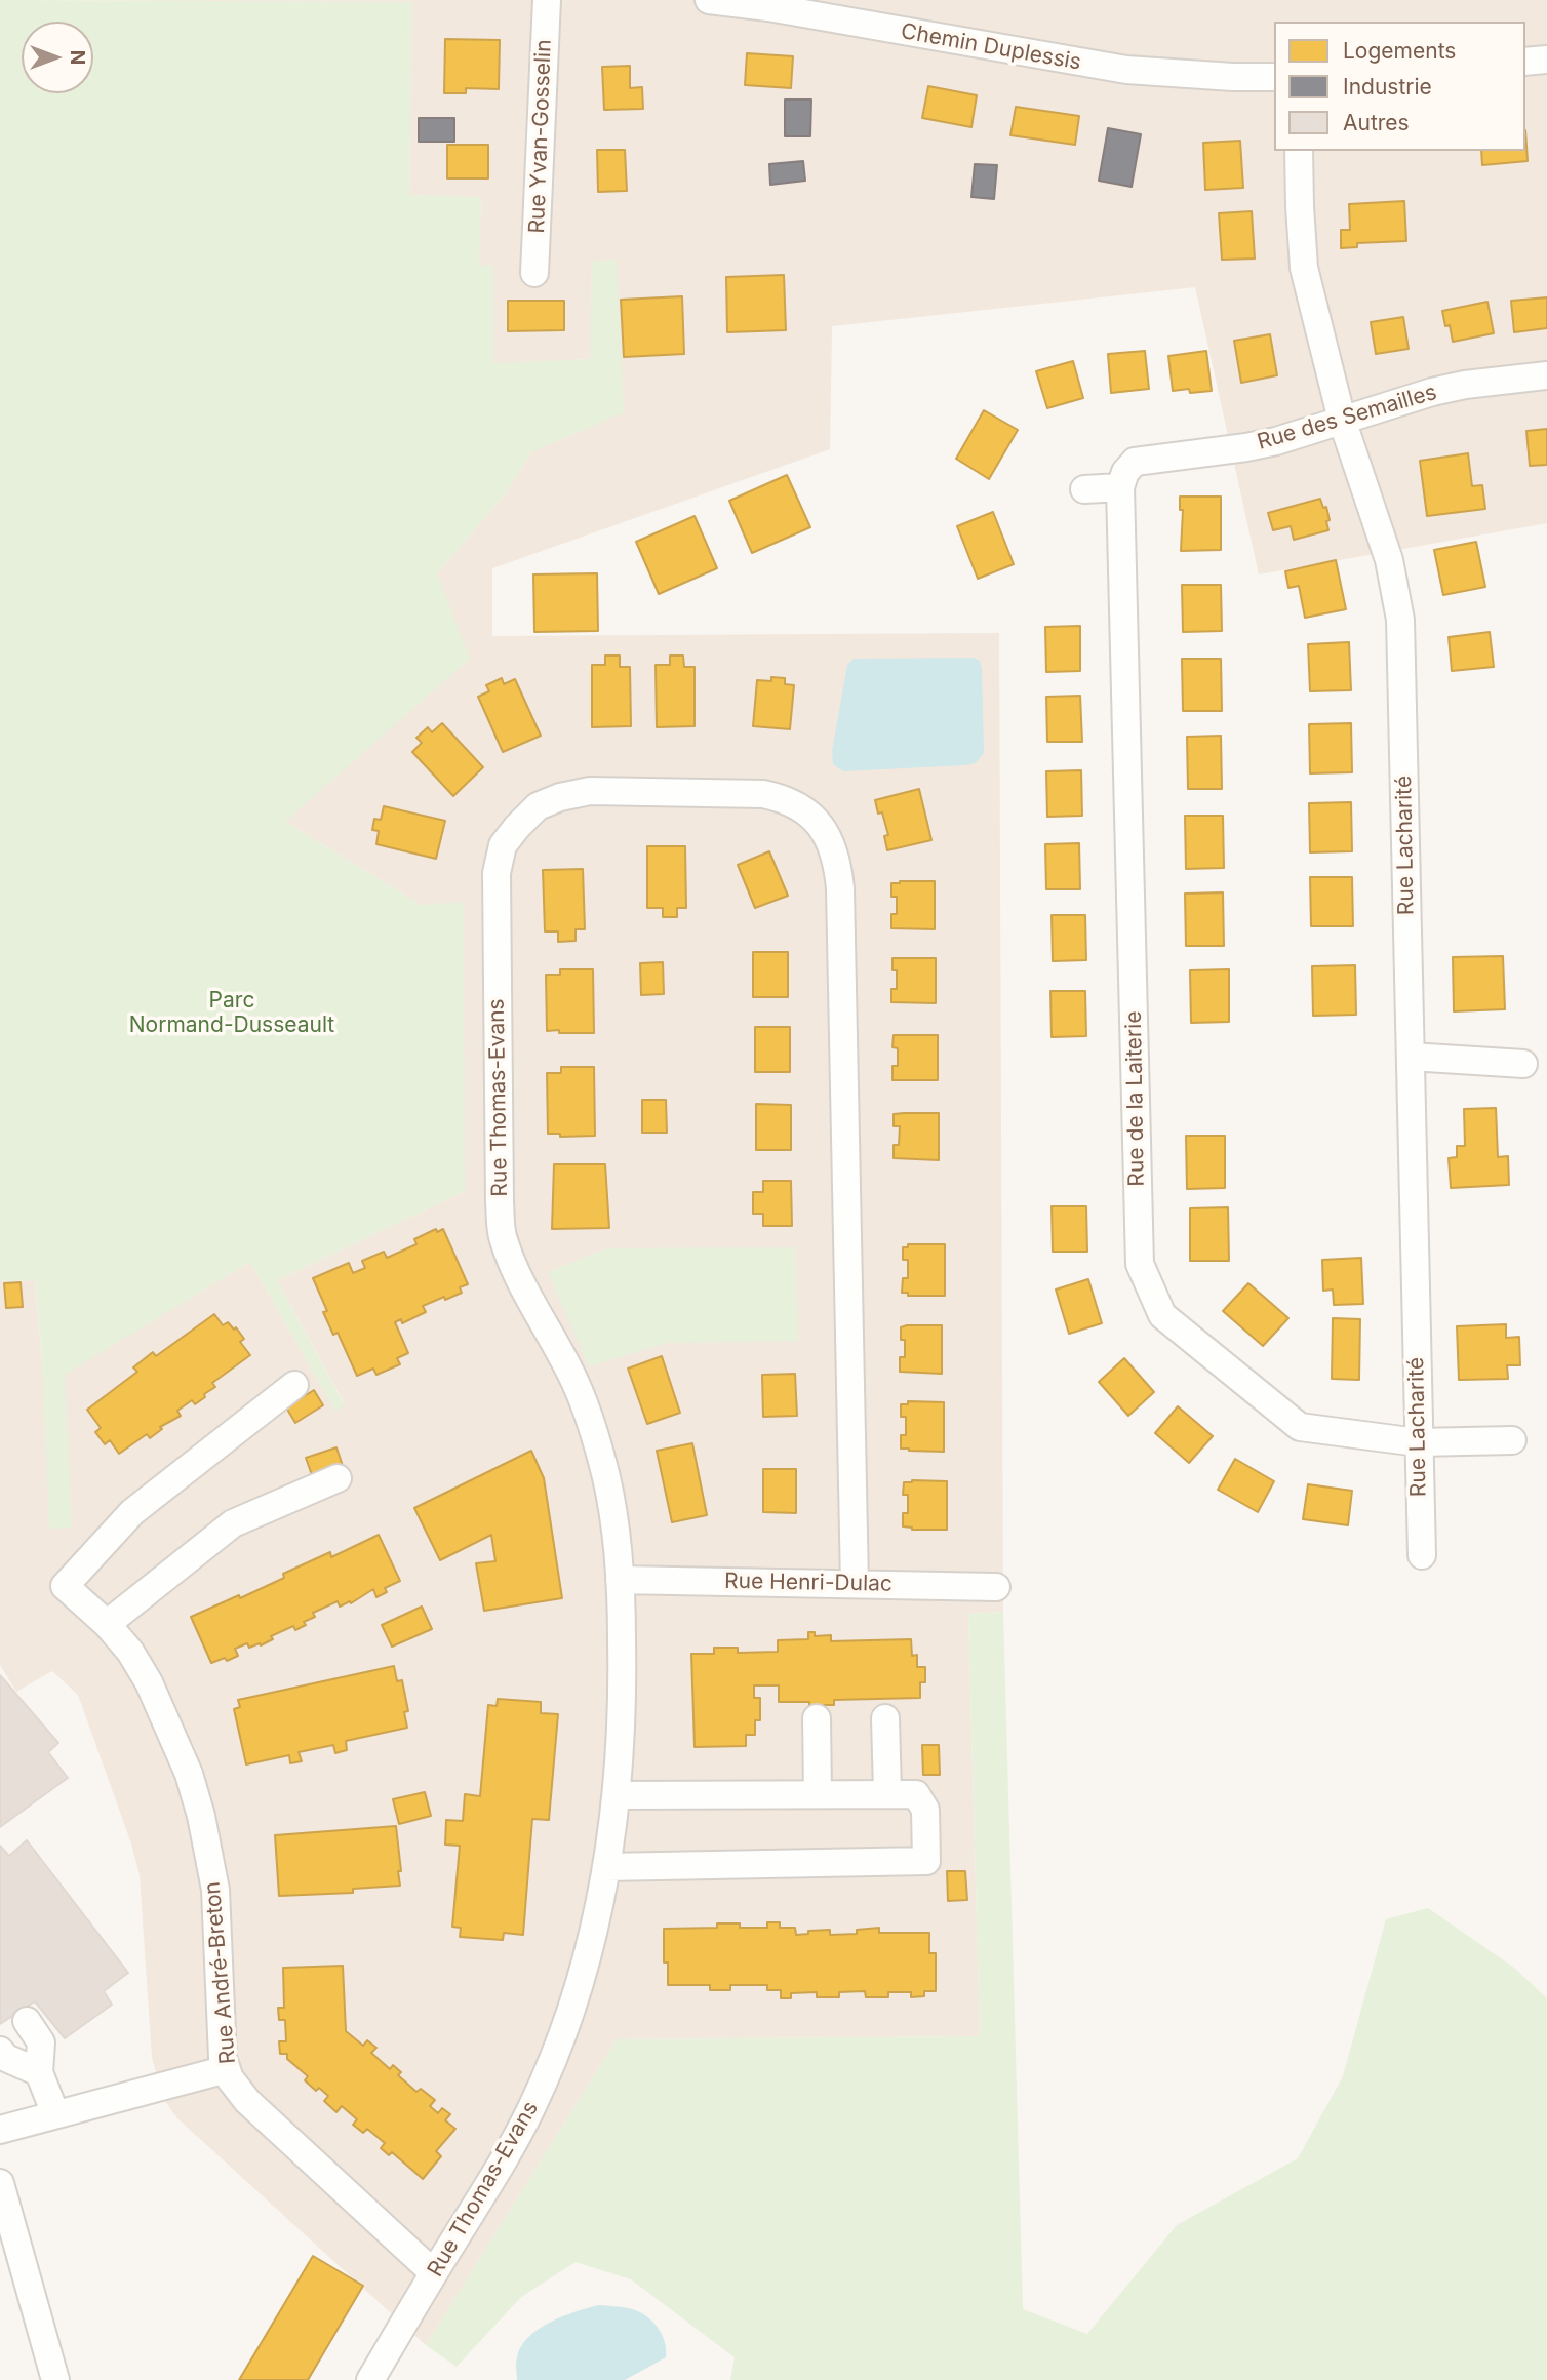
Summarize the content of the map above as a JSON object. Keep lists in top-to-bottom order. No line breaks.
{"streets":{"street":["Chemin Duplessis","Rue Yvan-Gosselin","Rue des Semailles","Rue Lacharité","Rue Thomas-Evans","Rue de la Laiterie","Rue Henri-Dulac","Rue André-Breton"]},"crossings":[["Rue des Semailles","Rue Lacharité"],["Rue des Semailles","Rue de la Laiterie"],["Rue Lacharité","Rue de la Laiterie"],["Rue Thomas-Evans","Rue Henri-Dulac"],["Rue Thomas-Evans","Rue André-Breton"]],"parks":["Parc Normand-Dusseault"],"legend":["Logements","Industrie","Autres"],"north":"right"}
